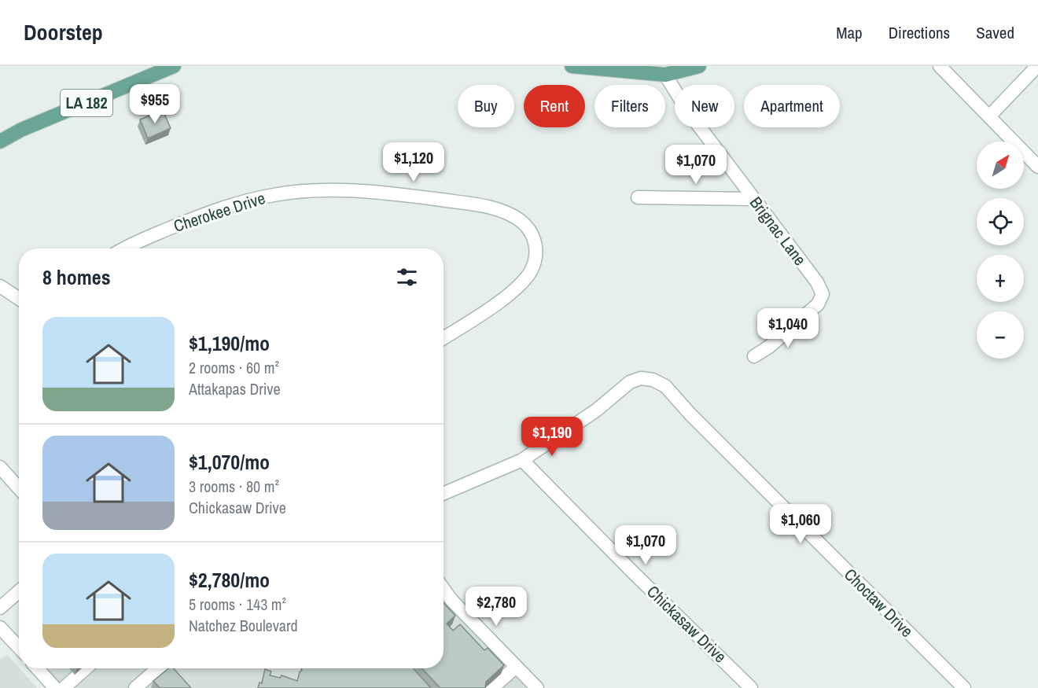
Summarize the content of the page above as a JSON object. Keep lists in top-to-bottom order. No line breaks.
{"streets":{"main road":["LA 182"],"street":["Cherokee Drive","Brignac Lane","Choctaw Drive","Chickasaw Drive"]},"crossings":[["Choctaw Drive","Chickasaw Drive"]],"north":"top right","page":{"header":"Doorstep","nav":["Map","Directions","Saved"],"price":["$955","$1,120","$1,070","$1,040","$1,190","$1,060","$1,070","$2,780"],"chip":["Buy","Rent","Filters","New","Apartment"],"map_buttons":["+","−"],"heading":"8 homes","list":[{"name":"$1,190/mo","note":"2 rooms · 60 m² · Attakapas Drive"},{"name":"$1,070/mo","note":"3 rooms · 80 m² · Chickasaw Drive"},{"name":"$2,780/mo","note":"5 rooms · 143 m² · Natchez Boulevard"}]}}
